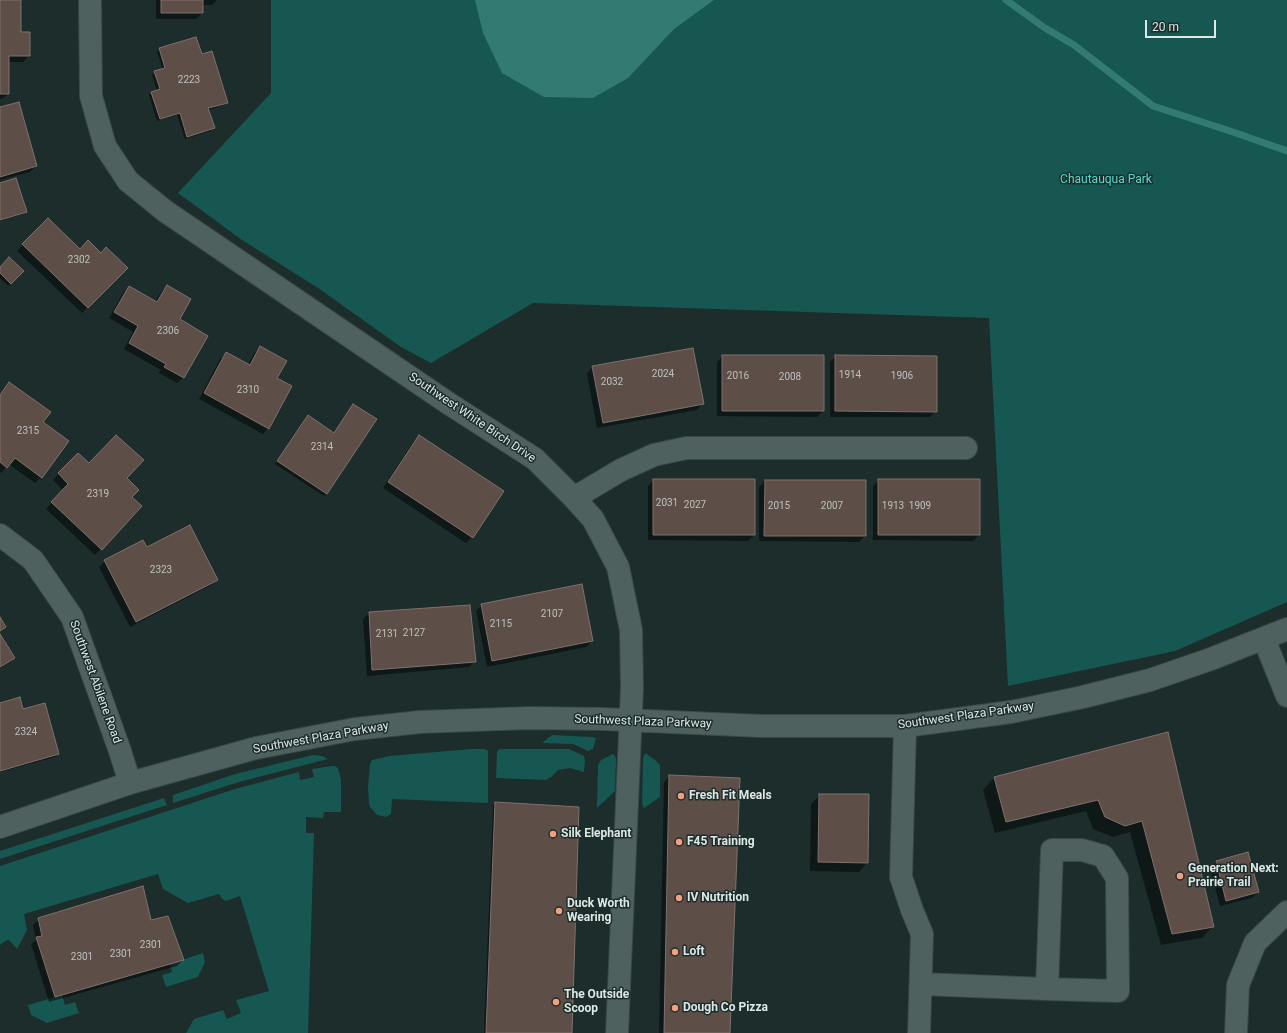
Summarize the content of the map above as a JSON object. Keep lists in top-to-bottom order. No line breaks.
{"streets":{"street":["Southwest White Birch Drive","Southwest Abilene Road","Southwest Plaza Parkway"]},"crossings":[["Southwest White Birch Drive","Southwest Plaza Parkway"],["Southwest Abilene Road","Southwest Plaza Parkway"]],"parks":["Chautauqua Park"],"places":["Fresh Fit Meals","Silk Elephant","F45 Training","Generation Next: Prairie Trail","IV Nutrition","Duck Worth Wearing","Loft","The Outside Scoop","Dough Co Pizza"],"house_numbers":["2223","2302","2306","2024","1914","2016","1906","2008","2032","2310","2315","2314","2319","2031","2027","2015","2007","1913","1909","2323","2107","2115","2127","2131","2324","2301","2301","2301"],"scale_bar":"20 m"}
